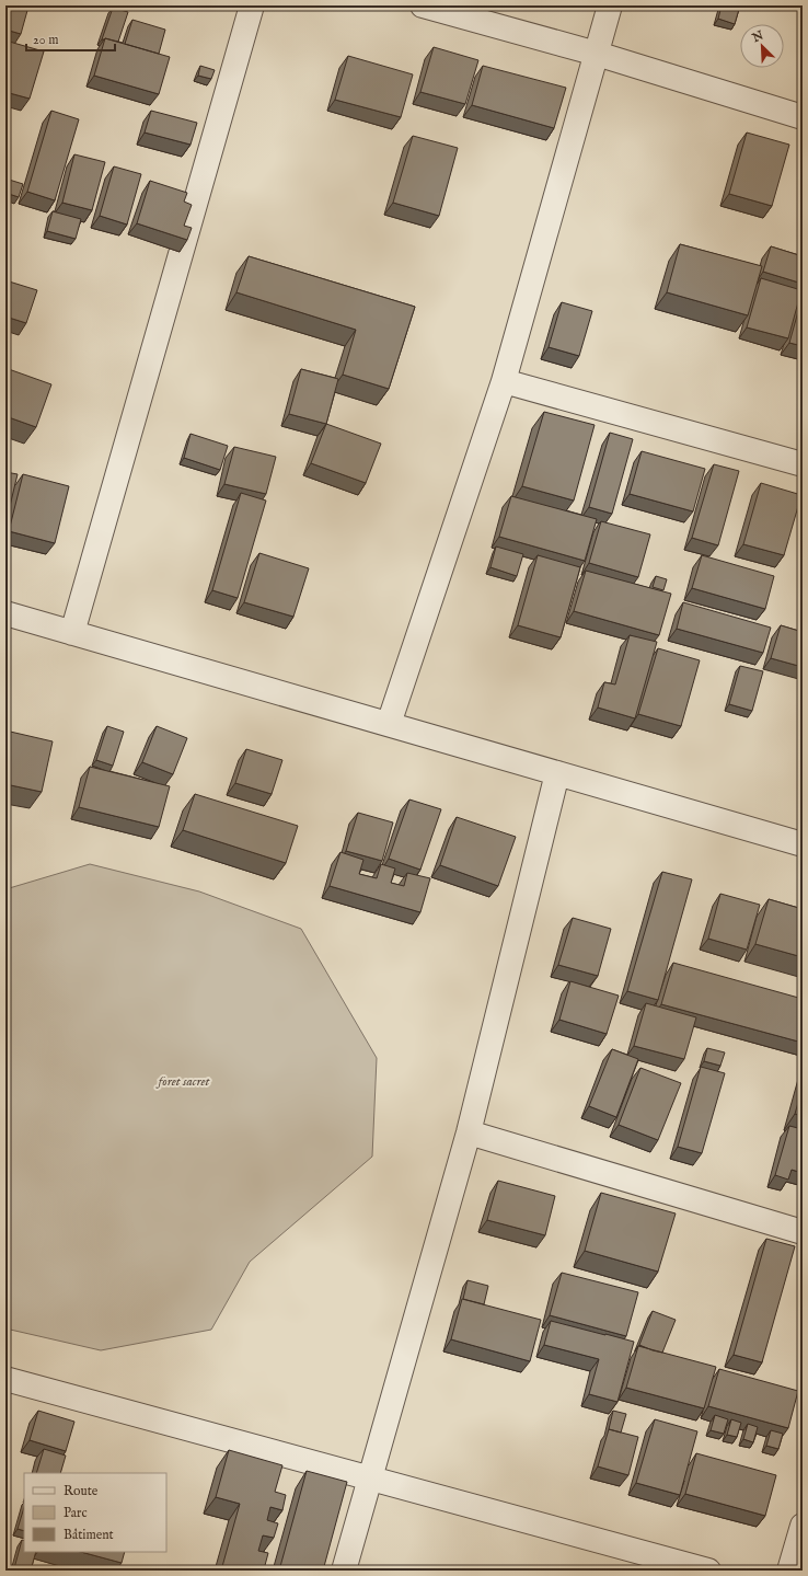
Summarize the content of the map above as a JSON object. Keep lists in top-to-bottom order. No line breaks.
{"parks":["foret sacret"],"legend":["Route","Parc","Bâtiment"],"scale_bar":"20 m","north":"top left"}
